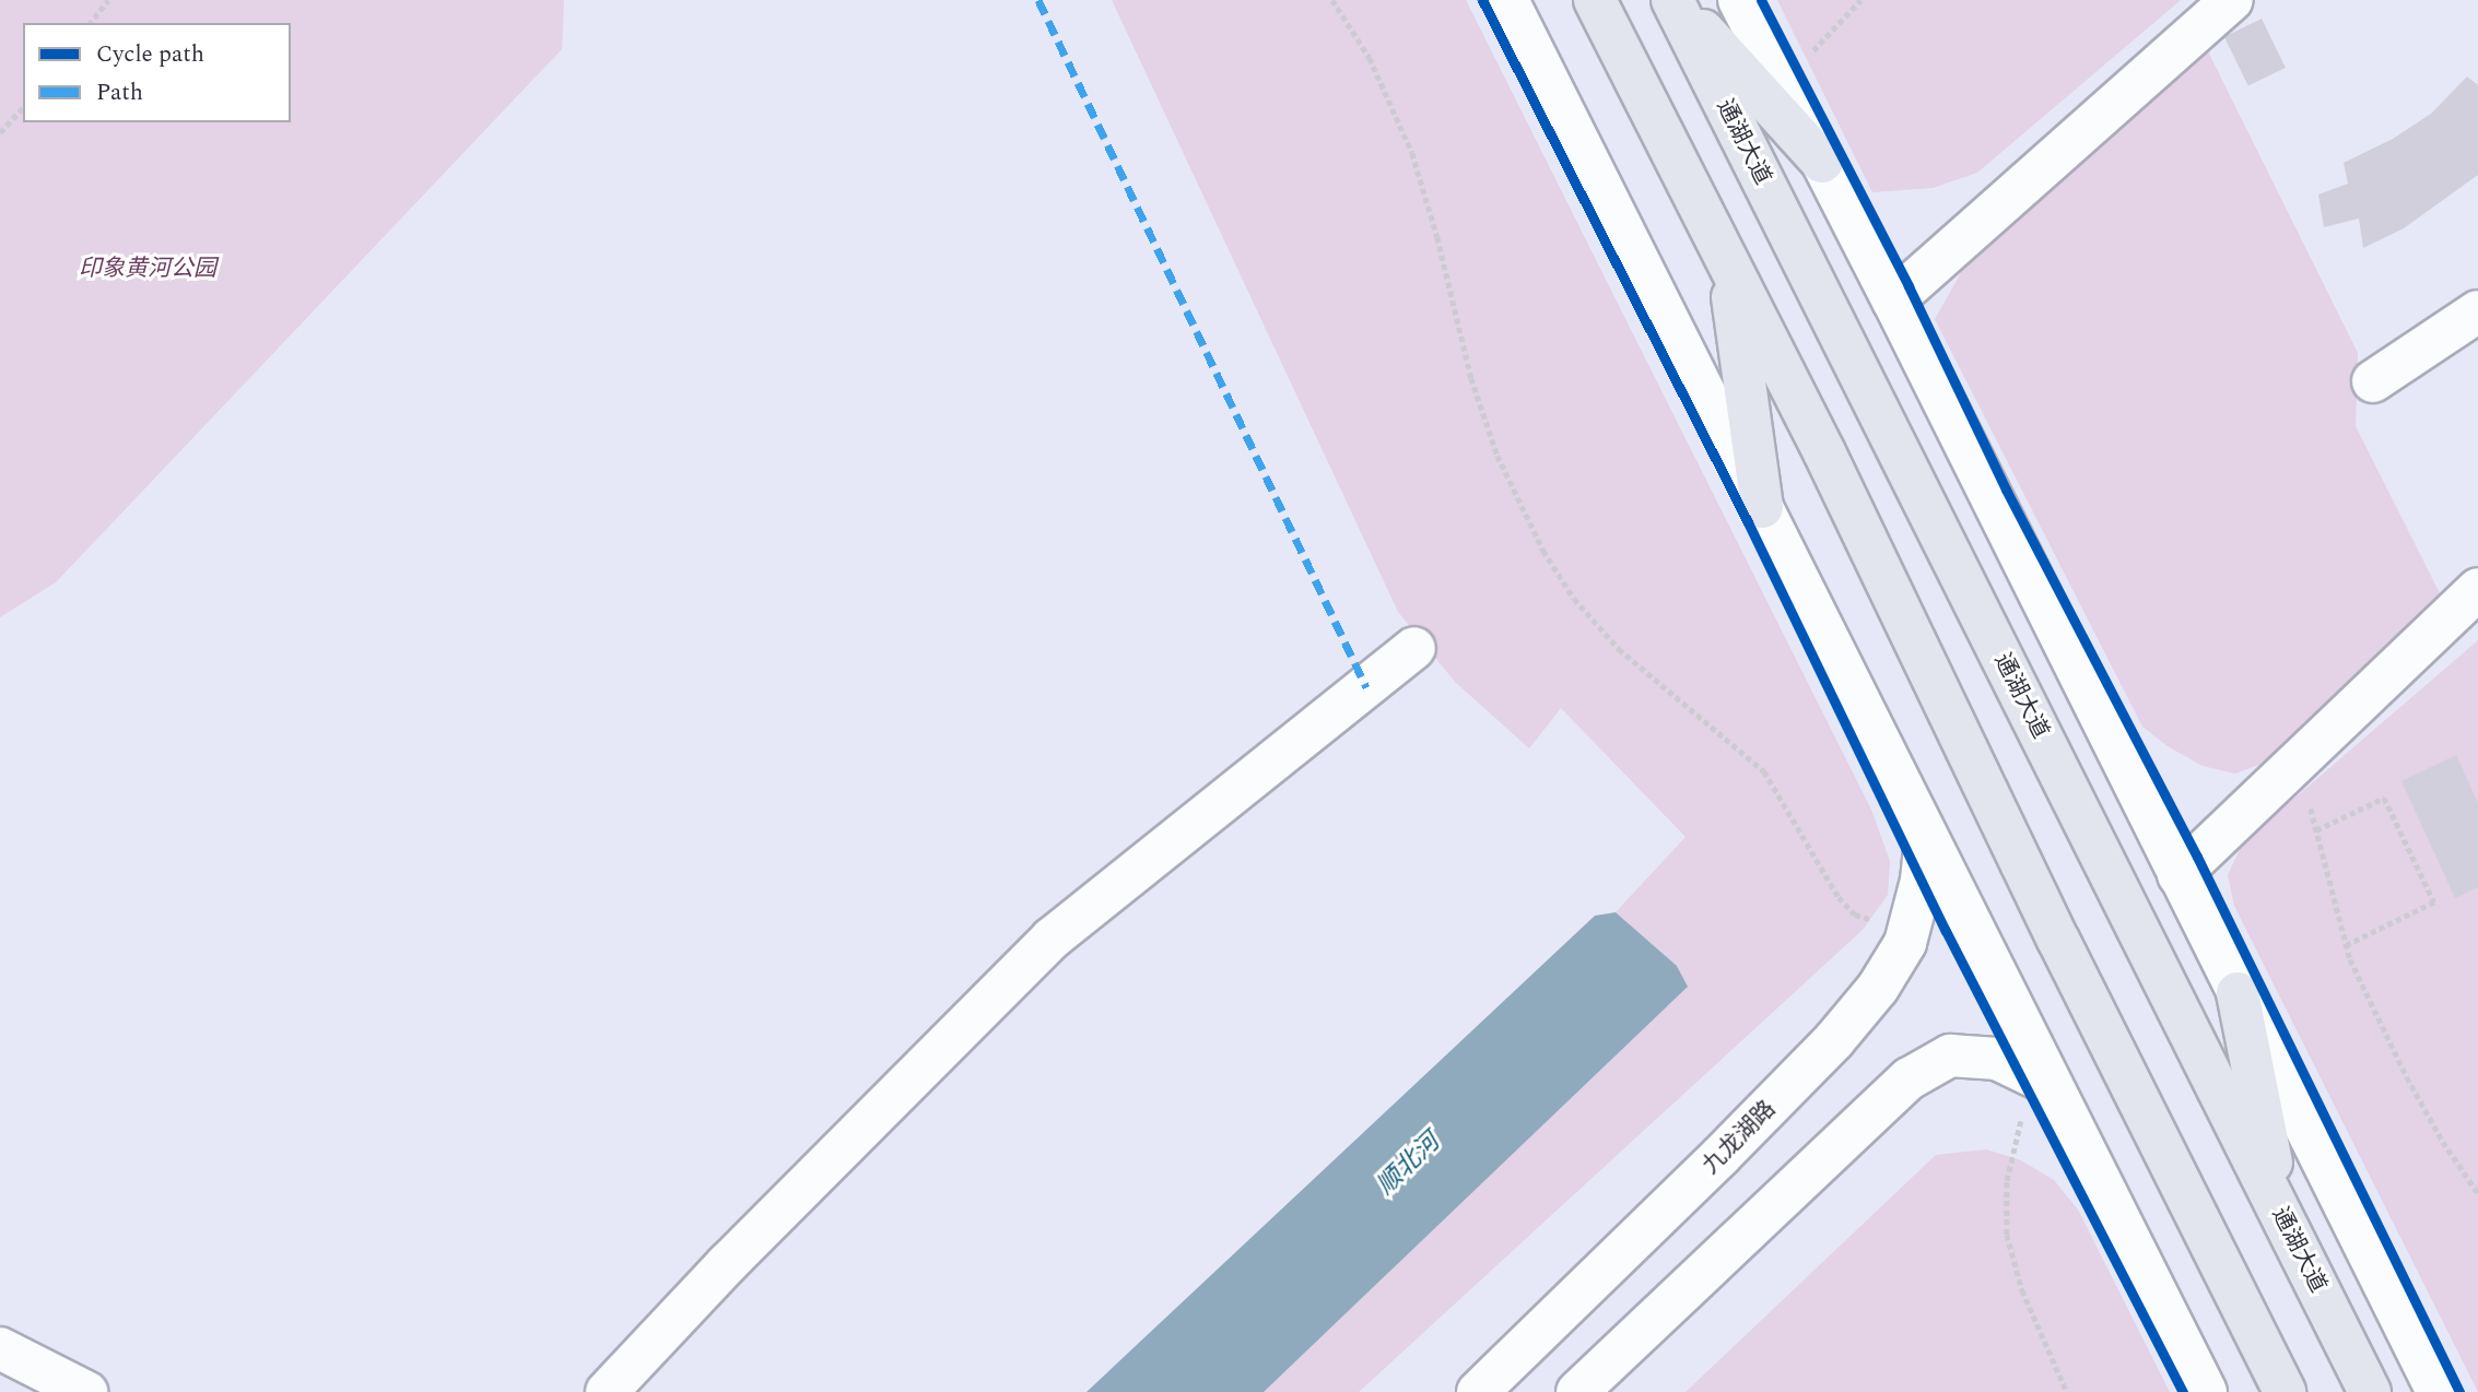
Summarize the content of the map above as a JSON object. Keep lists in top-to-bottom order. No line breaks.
{"streets":{"main road":["通湖大道"],"street":["九龙湖路"]},"water":["顺北河"],"parks":["印象黄河公园"],"legend":["Cycle path","Path"]}
